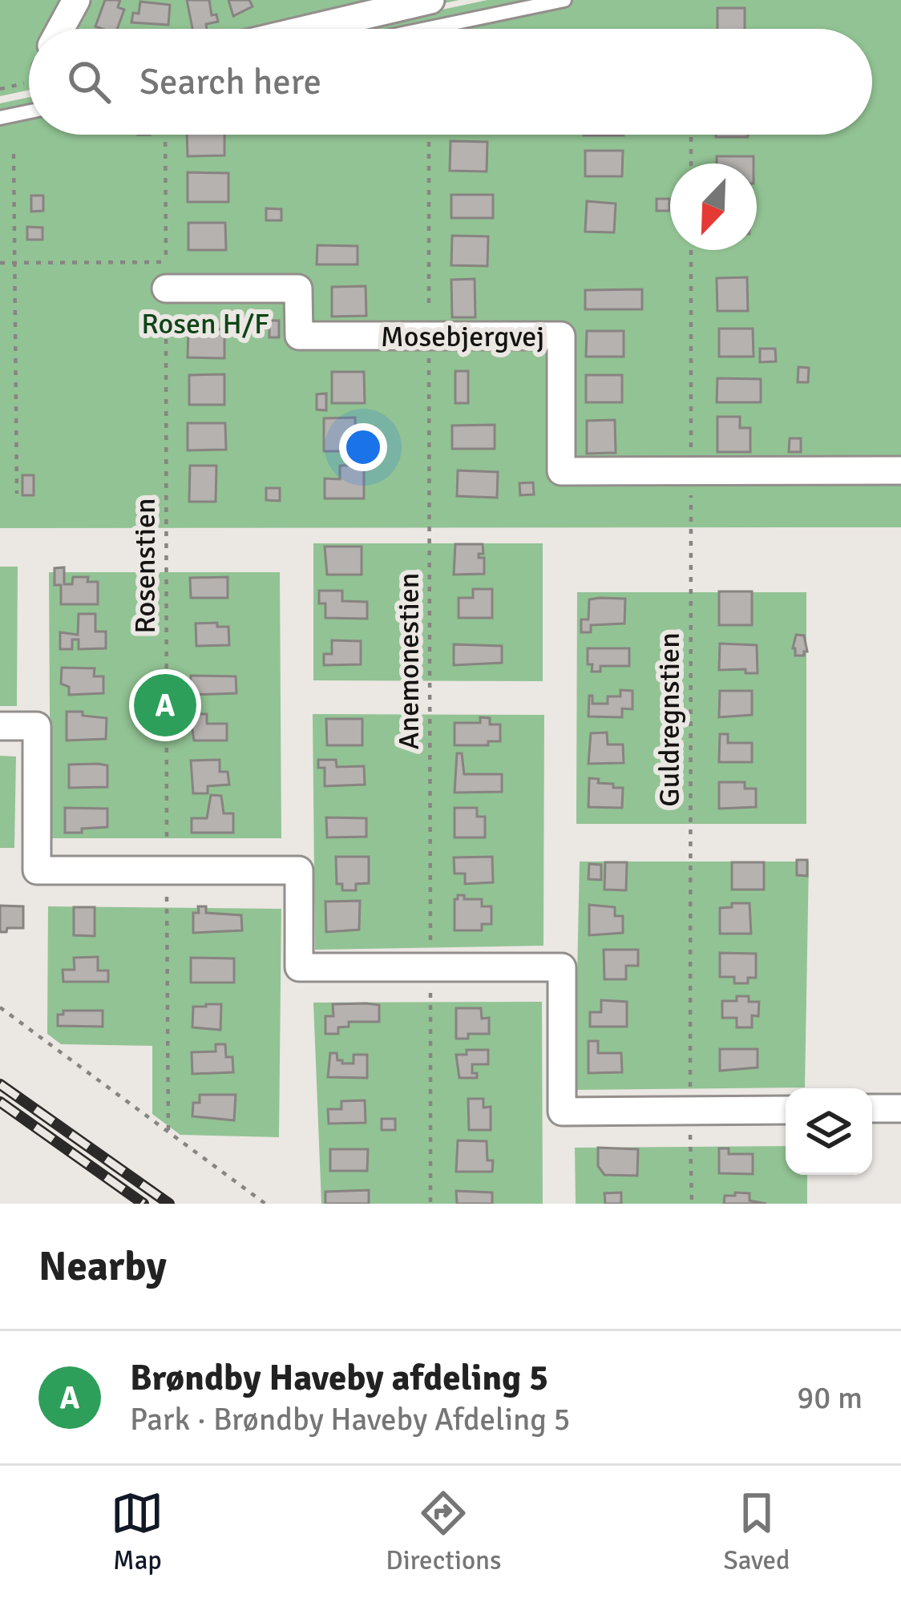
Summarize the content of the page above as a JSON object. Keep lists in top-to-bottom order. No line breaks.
{"streets":{"street":["Mosebjergvej"],"path":["Rosenstien","Anemonestien","Guldregnstien"]},"crossings":[["Mosebjergvej","Rosenstien"],["Mosebjergvej","Anemonestien"],["Mosebjergvej","Guldregnstien"]],"parks":["Rosen H/F"],"north":"bottom left","page":{"search":"Search here","pins":"A","heading":"Nearby","list":[{"mark":"A","name":"Brøndby Haveby afdeling 5","note":"Park · Brøndby Haveby Afdeling 5","value":"90 m"}],"nav":["Map","Directions","Saved"]}}
